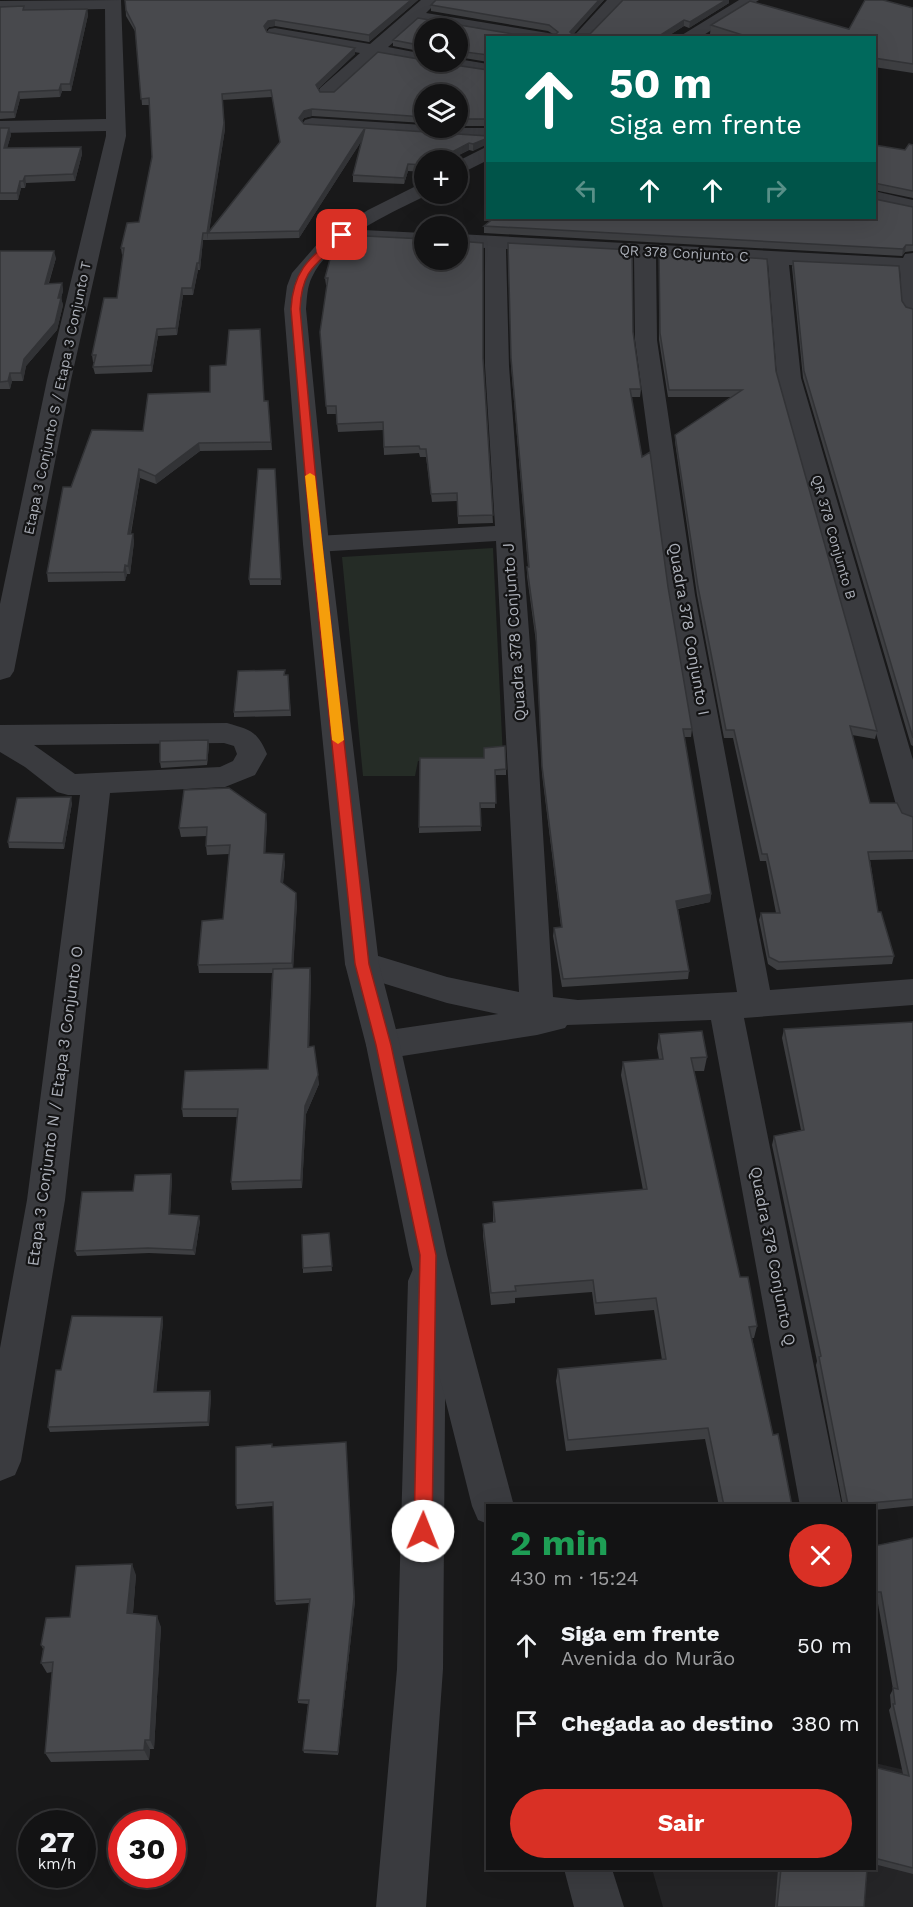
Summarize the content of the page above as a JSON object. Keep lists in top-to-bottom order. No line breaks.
{"streets":{"street":["QR 378 Conjunto C","Etapa 3 Conjunto S / Etapa 3 Conjunto T","QR 378 Conjunto B","Quadra 378 Conjunto I","Quadra 378 Conjunto J","Etapa 3 Conjunto N / Etapa 3 Conjunto O","Quadra 378 Conjunto Q"]},"crossings":[["QR 378 Conjunto C","QR 378 Conjunto B"],["QR 378 Conjunto C","Quadra 378 Conjunto I"],["QR 378 Conjunto C","Quadra 378 Conjunto J"],["Quadra 378 Conjunto I","Quadra 378 Conjunto Q"]],"page":{"map_buttons":["+","−"],"turn":["50 m","Siga em frente"],"heading":["2 min","430 m · 15:24"],"list":[{"name":"Siga em frente","note":"Avenida do Murão","value":"50 m"},{"name":"Chegada ao destino","value":"380 m"}],"buttons":"Sair","speed":"27 km/h","limit":"30"}}
